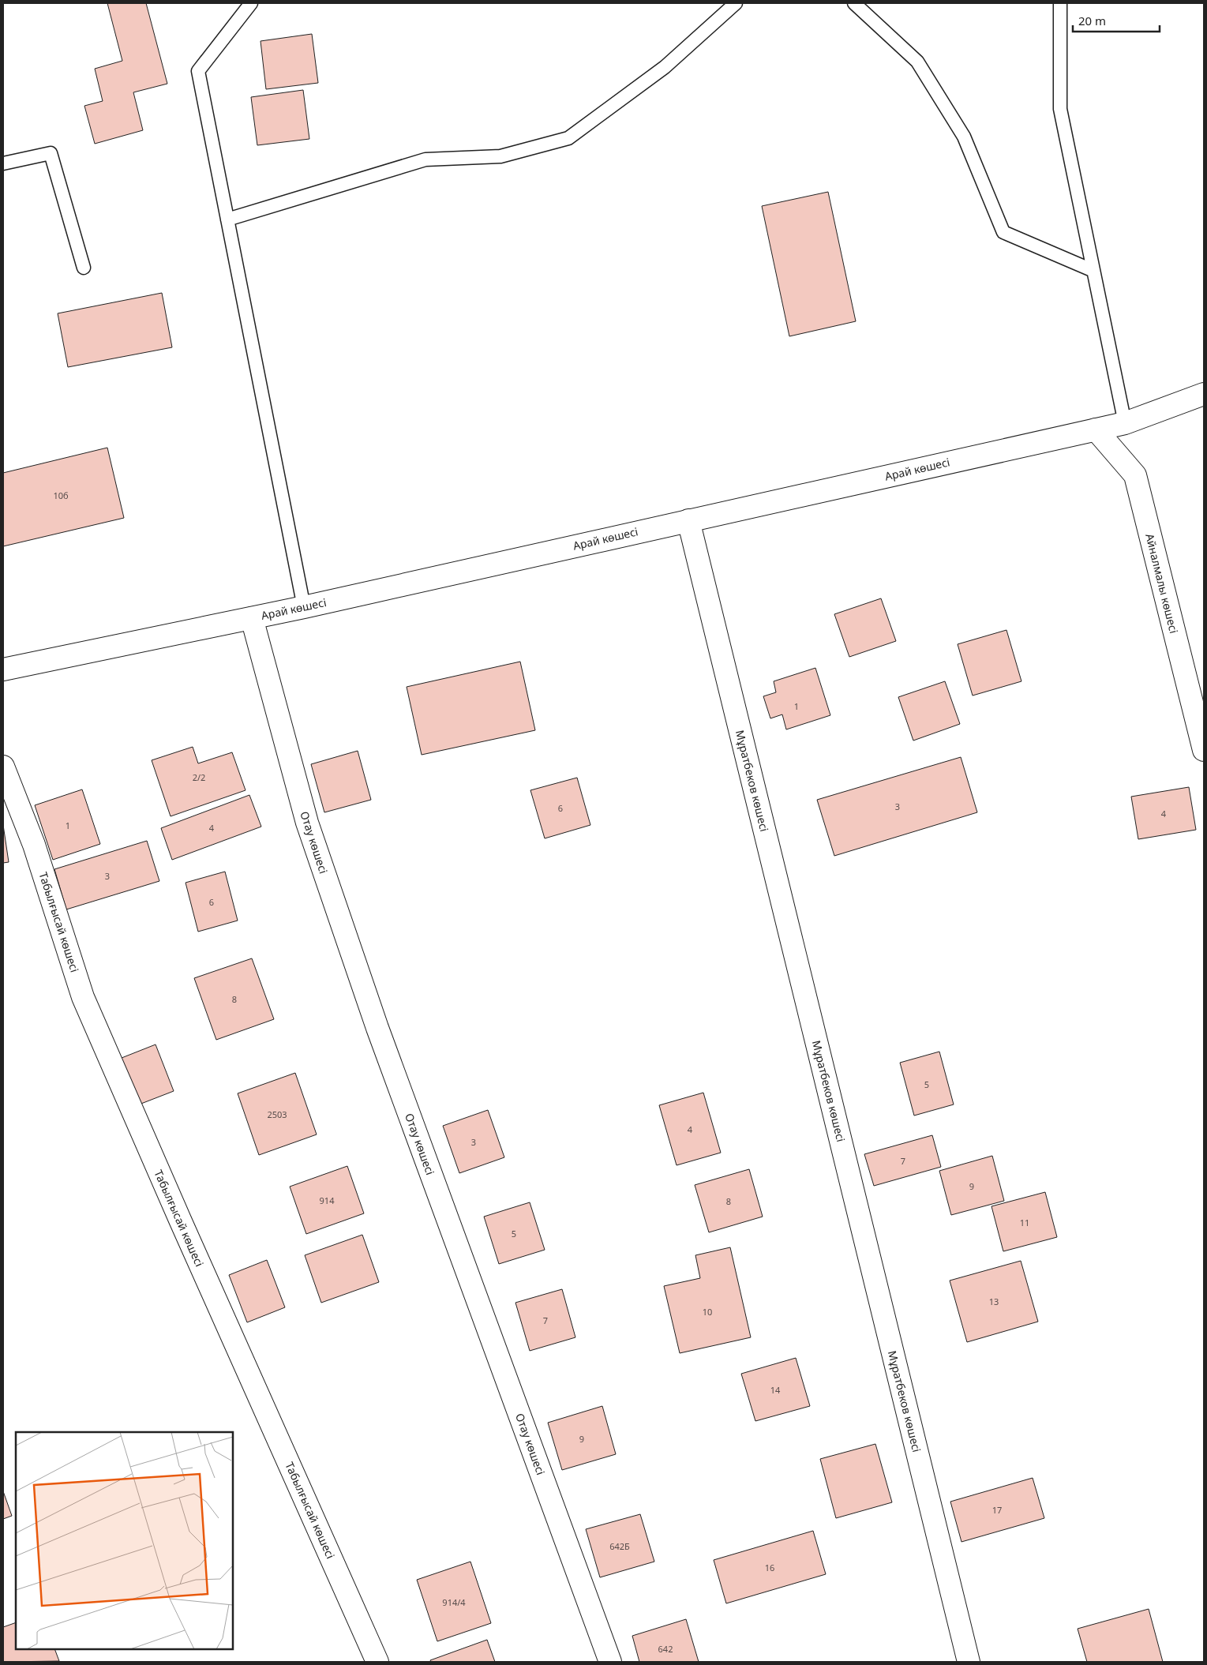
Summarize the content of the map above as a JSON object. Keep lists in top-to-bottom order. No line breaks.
{"streets":{"street":["Арай көшесі","Айналмалы көшесі","Мұратбеков көшесі","Отау көшесі","Табылғысай көшесі"]},"crossings":[["Арай көшесі","Айналмалы көшесі"],["Арай көшесі","Мұратбеков көшесі"],["Арай көшесі","Отау көшесі"]],"house_numbers":["10б","1","2/2","3","6","4","1","4","3","6","8","5","2503","4","3","7","9","914","8","11","5","13","10","7","14","9","17","642Б","16","914/4","642"],"scale_bar":"20 m"}
